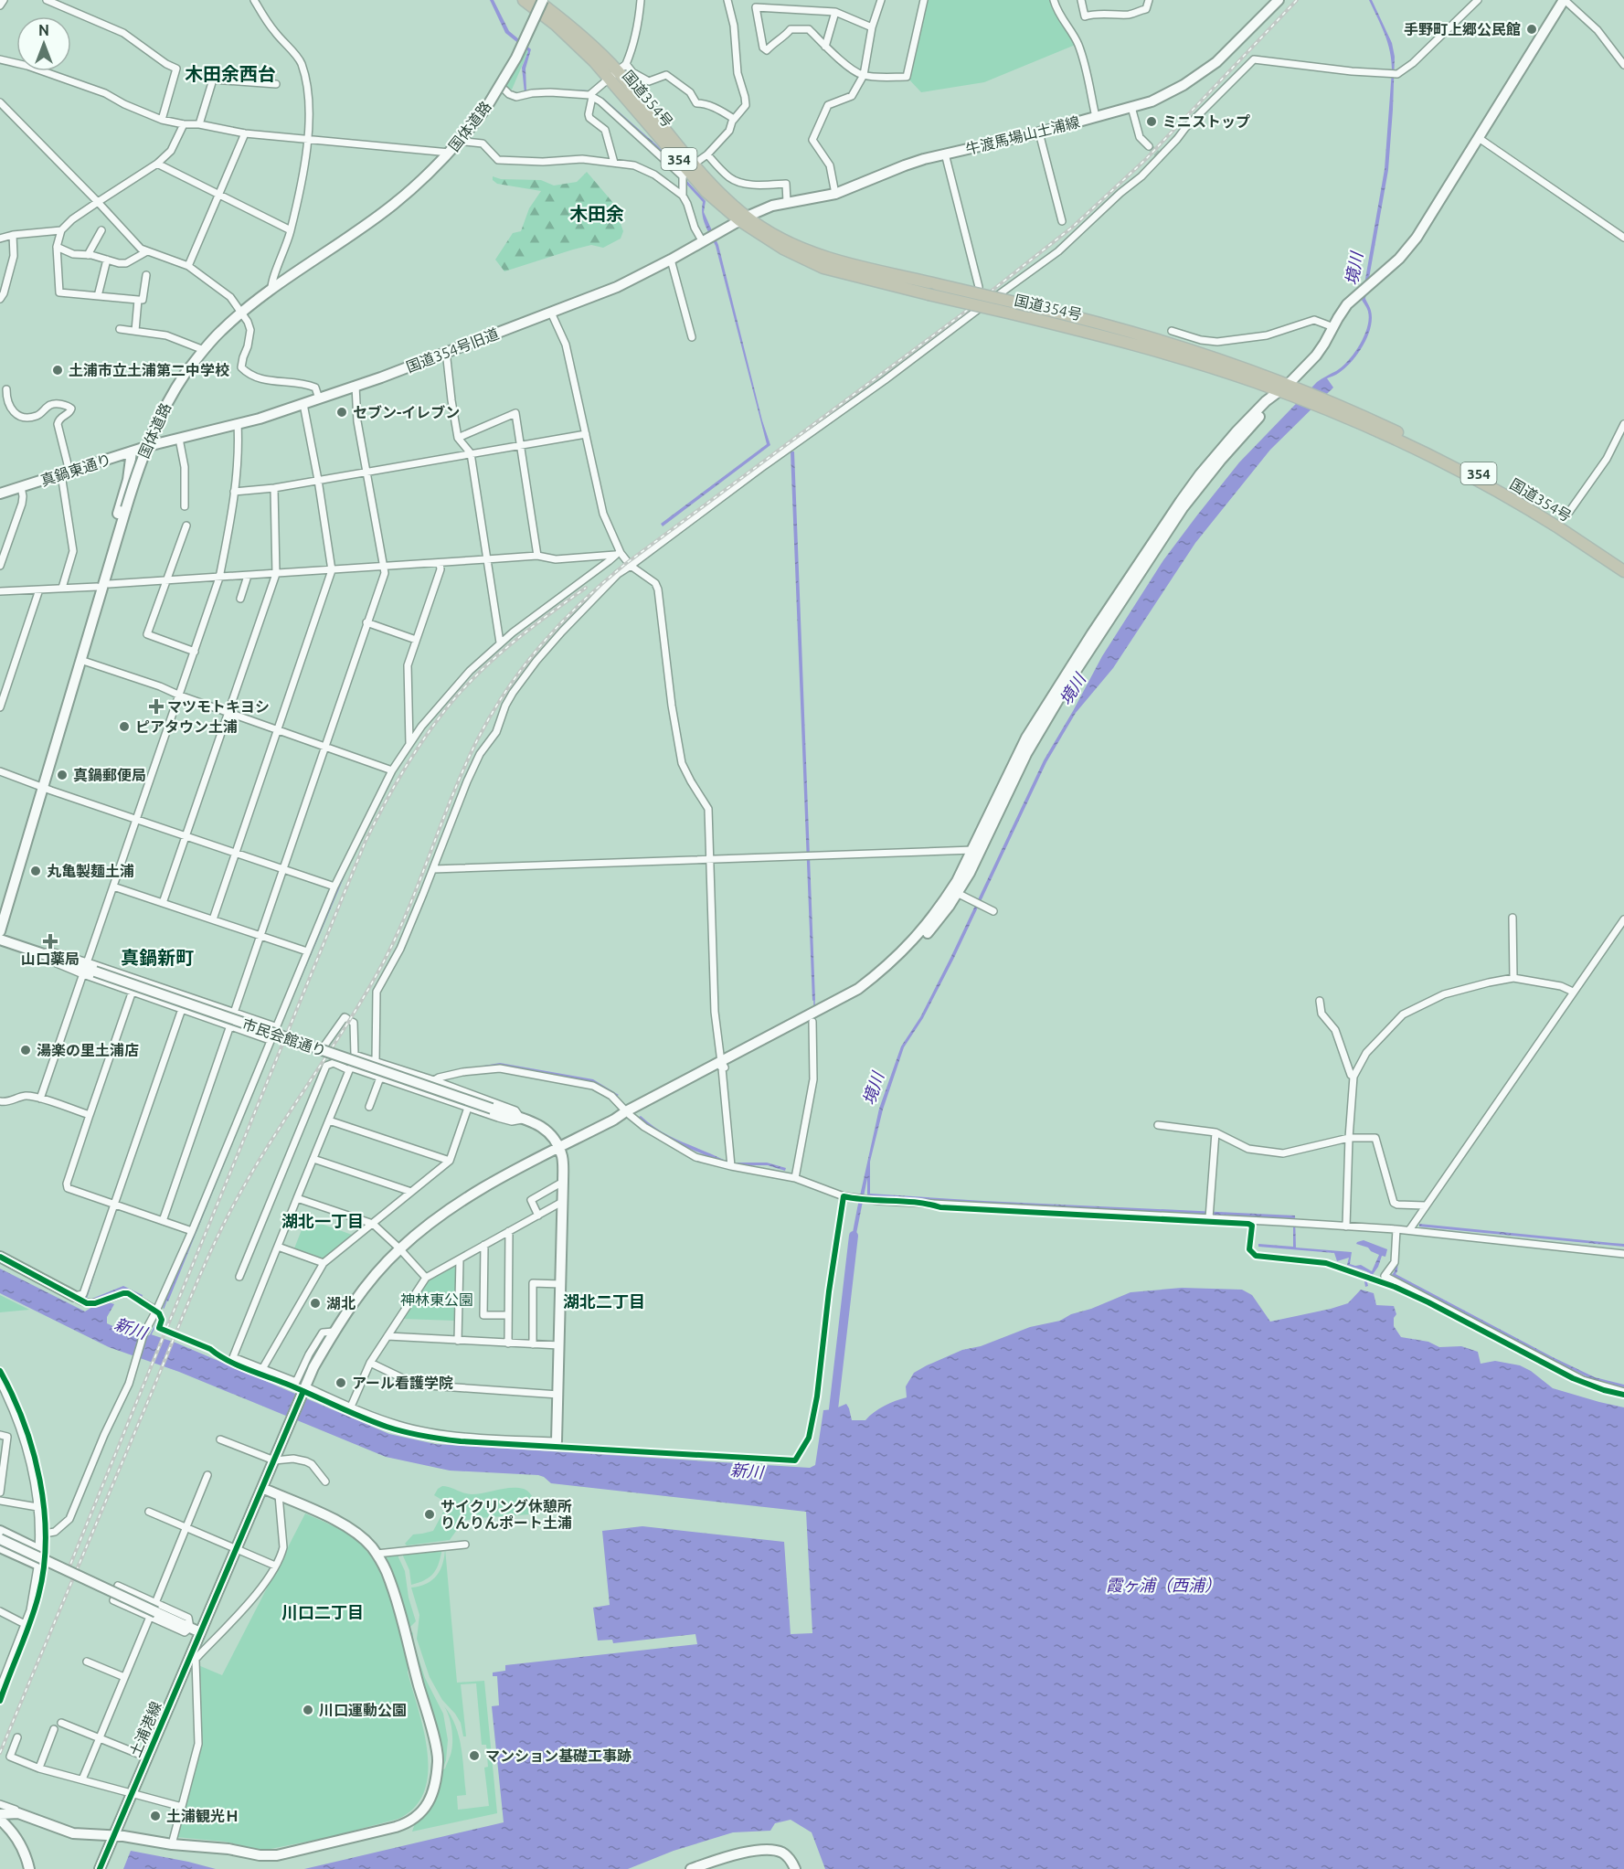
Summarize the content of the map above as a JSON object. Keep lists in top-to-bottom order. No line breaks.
{"streets":{"highway":["国道354号","354"],"street":["国体道路","牛渡馬場山土浦線","国道354号旧道","真鍋東通り","市民会館通り","土浦港線"]},"crossings":[["国道354号","牛渡馬場山土浦線"],["国道354号","国道354号旧道"],["牛渡馬場山土浦線","国道354号旧道"],["国道354号旧道","真鍋東通り"],["市民会館通り","土浦港線"]],"districts":["木田余西台","木田余","真鍋新町","湖北一丁目","湖北二丁目","川口二丁目"],"water":["境川","新川","霞ヶ浦（西浦）"],"parks":["神林東公園"],"places":{"other":["手野町上郷公民館","ミニストップ","土浦市立土浦第二中学校","セブン-イレブン","ピアタウン土浦","真鍋郵便局","丸亀製麺土浦","湯楽の里土浦店","湖北","アール看護学院","サイクリング休憩所 りんりんポート土浦","川口運動公園","マンション基礎工事跡","土浦観光Ｈ"],"health":["マツモトキヨシ","山口薬局"]},"north":"top"}
